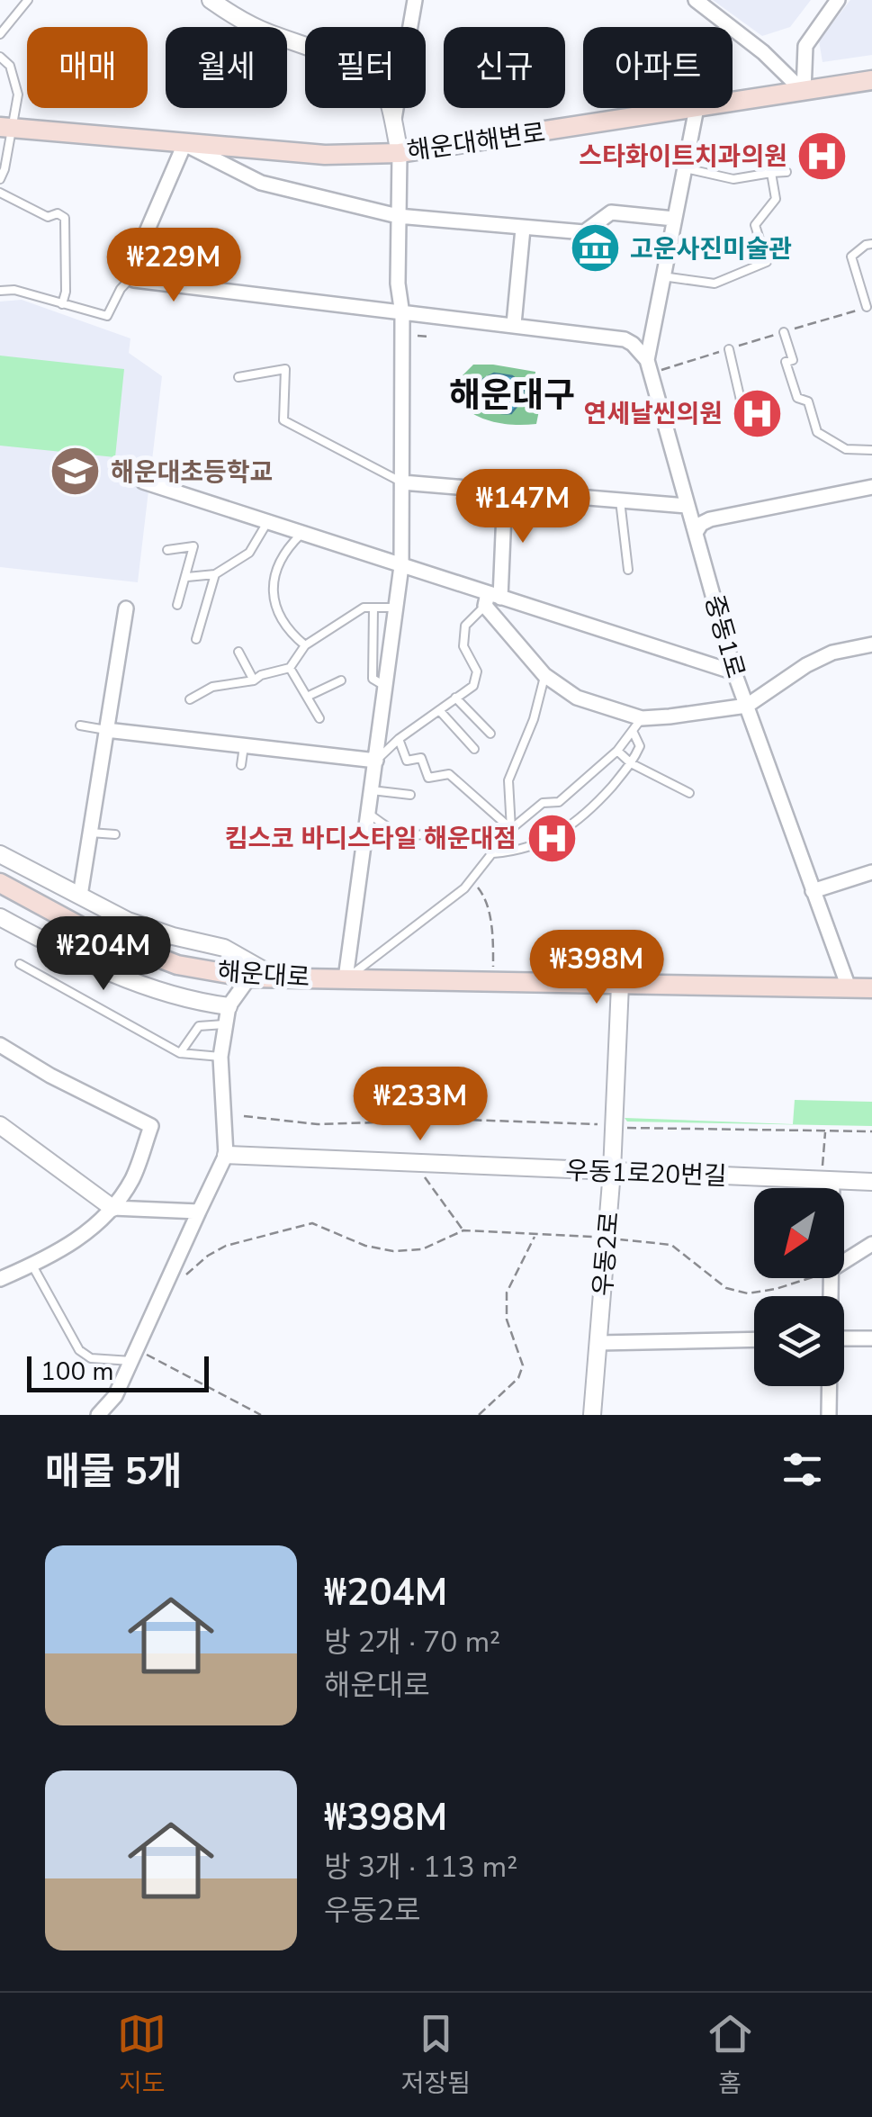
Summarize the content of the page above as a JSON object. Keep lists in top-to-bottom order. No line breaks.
{"streets":{"main road":["해운대해변로","해운대로"],"street":["중동1로","우동1로20번길","우동2로"]},"crossings":[["해운대해변로","중동1로"],["중동1로","해운대로"],["해운대로","우동2로"],["우동1로20번길","우동2로"]],"districts":["해운대구"],"places":{"hospital":["스타화이트치과의원","연세날씬의원","킴스코 바디스타일 해운대점"],"museum":["고운사진미술관"],"school or university":["해운대초등학교"]},"scale_bar":"100 m","north":"bottom left","page":{"chip":["매매","월세","필터","신규","아파트"],"price":["₩229M","₩147M","₩204M","₩398M","₩233M"],"scale":"100 m","heading":"매물 5개","list":[{"name":"₩204M","note":"방 2개 · 70 m² · 해운대로"},{"name":"₩398M","note":"방 3개 · 113 m² · 우동2로"}],"tabs":["지도","저장됨","홈"]}}
